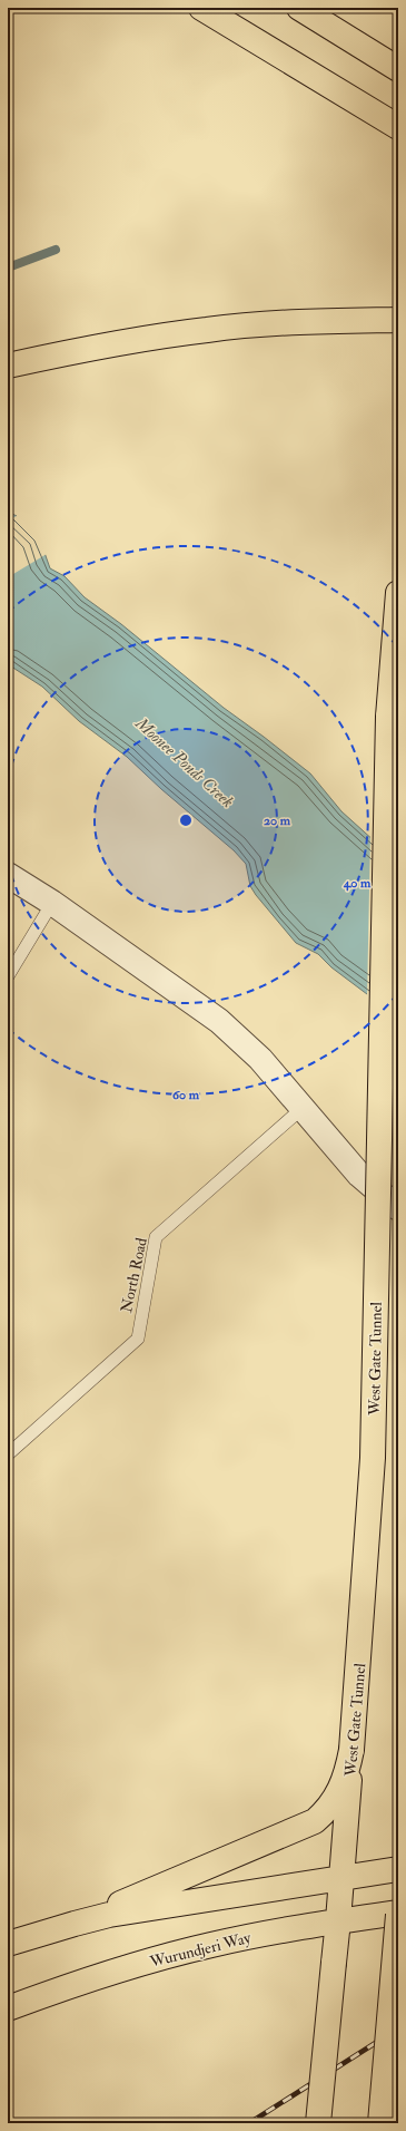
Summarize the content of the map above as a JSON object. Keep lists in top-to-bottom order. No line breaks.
{"streets":{"main road":["West Gate Tunnel","Wurundjeri Way"],"lane":["North Road"]},"crossings":[["West Gate Tunnel","Wurundjeri Way"]],"water":["Moonee Ponds Creek"],"rings":["20 m","40 m","60 m"]}
